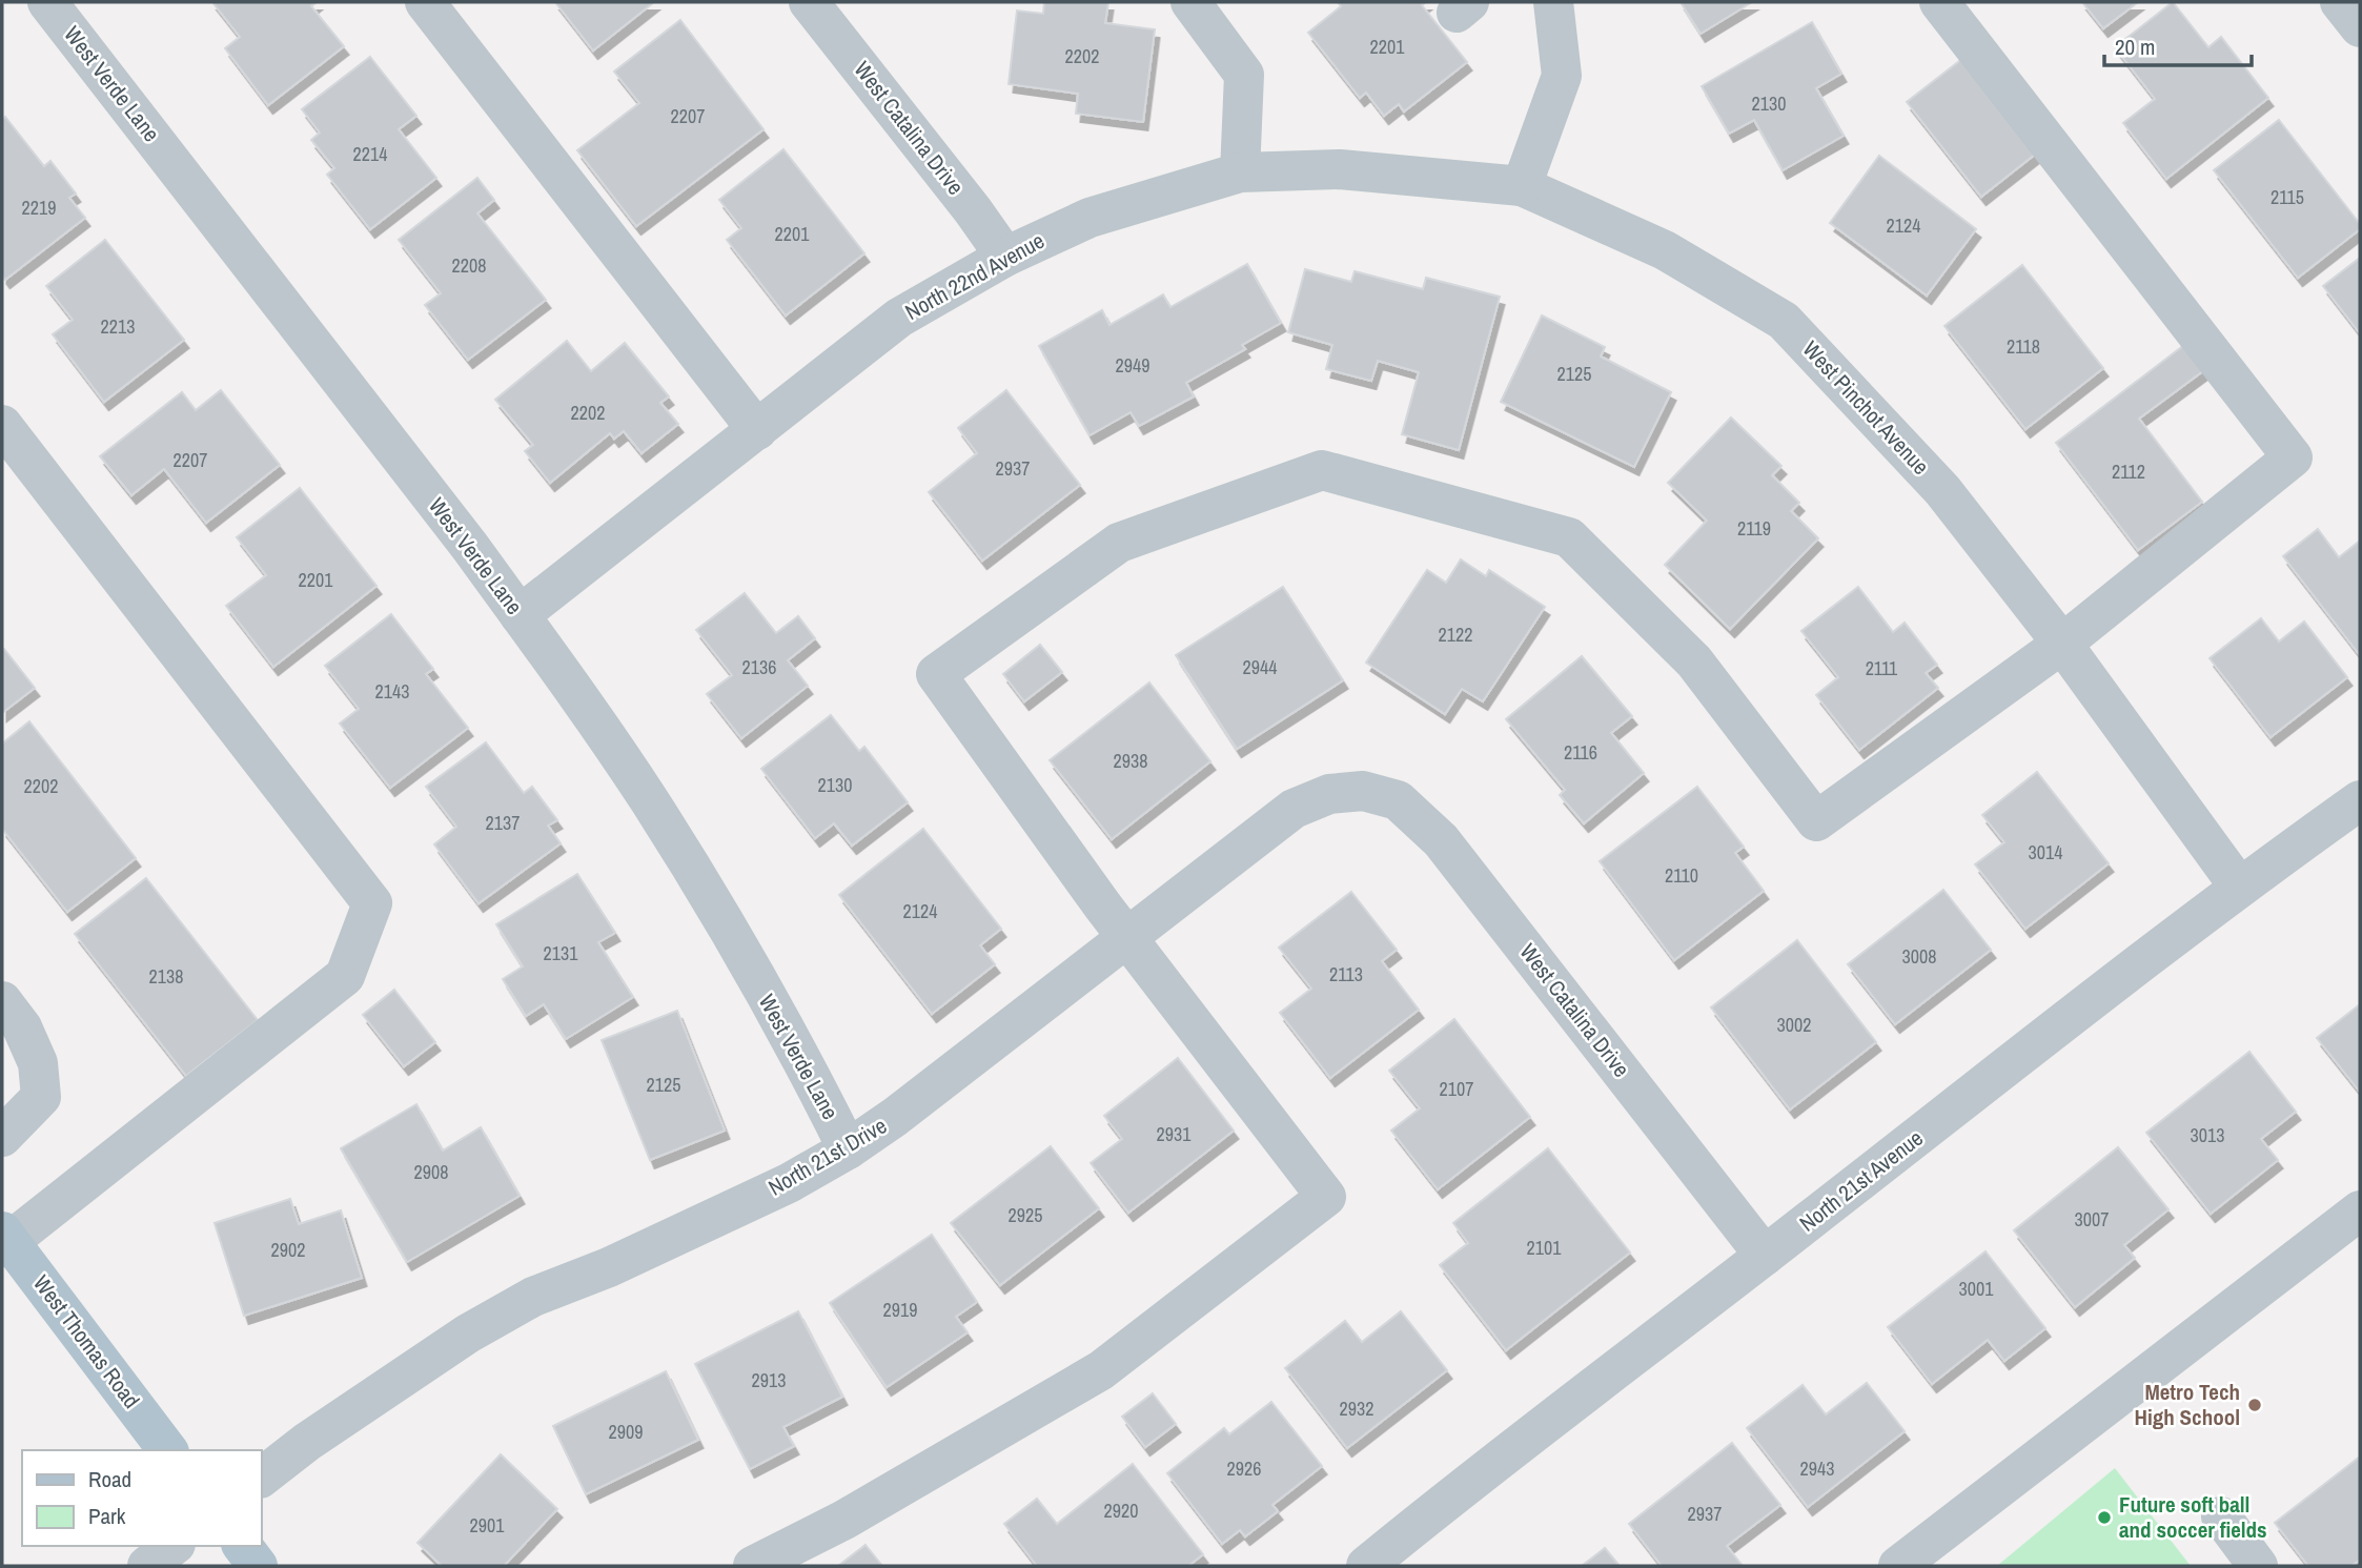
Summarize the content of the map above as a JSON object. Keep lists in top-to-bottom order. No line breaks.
{"streets":{"main road":["West Thomas Road"],"street":["West Verde Lane","West Catalina Drive","North 22nd Avenue","West Pinchot Avenue","North 21st Drive","North 21st Avenue"]},"crossings":[["West Verde Lane","North 22nd Avenue"],["West Verde Lane","North 21st Drive"],["West Catalina Drive","North 22nd Avenue"],["West Catalina Drive","North 21st Drive"],["West Catalina Drive","North 21st Avenue"],["North 22nd Avenue","West Pinchot Avenue"],["West Pinchot Avenue","North 21st Avenue"]],"places":["Metro Tech High School","Future soft ball and soccer fields"],"house_numbers":["2201","2202","2130","2207","2214","2115","2219","2124","2201","2208","2213","2118","2949","2125","2202","2207","2937","2112","2119","2201","2122","2136","2944","2111","2143","2116","2938","2130","2202","2137","3014","2110","2124","2131","3008","2113","2138","3002","2125","2107","2931","3013","2908","2925","3007","2101","2902","3001","2919","2913","2932","2909","2926","2943","2920","2937","2901"],"legend":["Road","Park"],"scale_bar":"20 m"}
